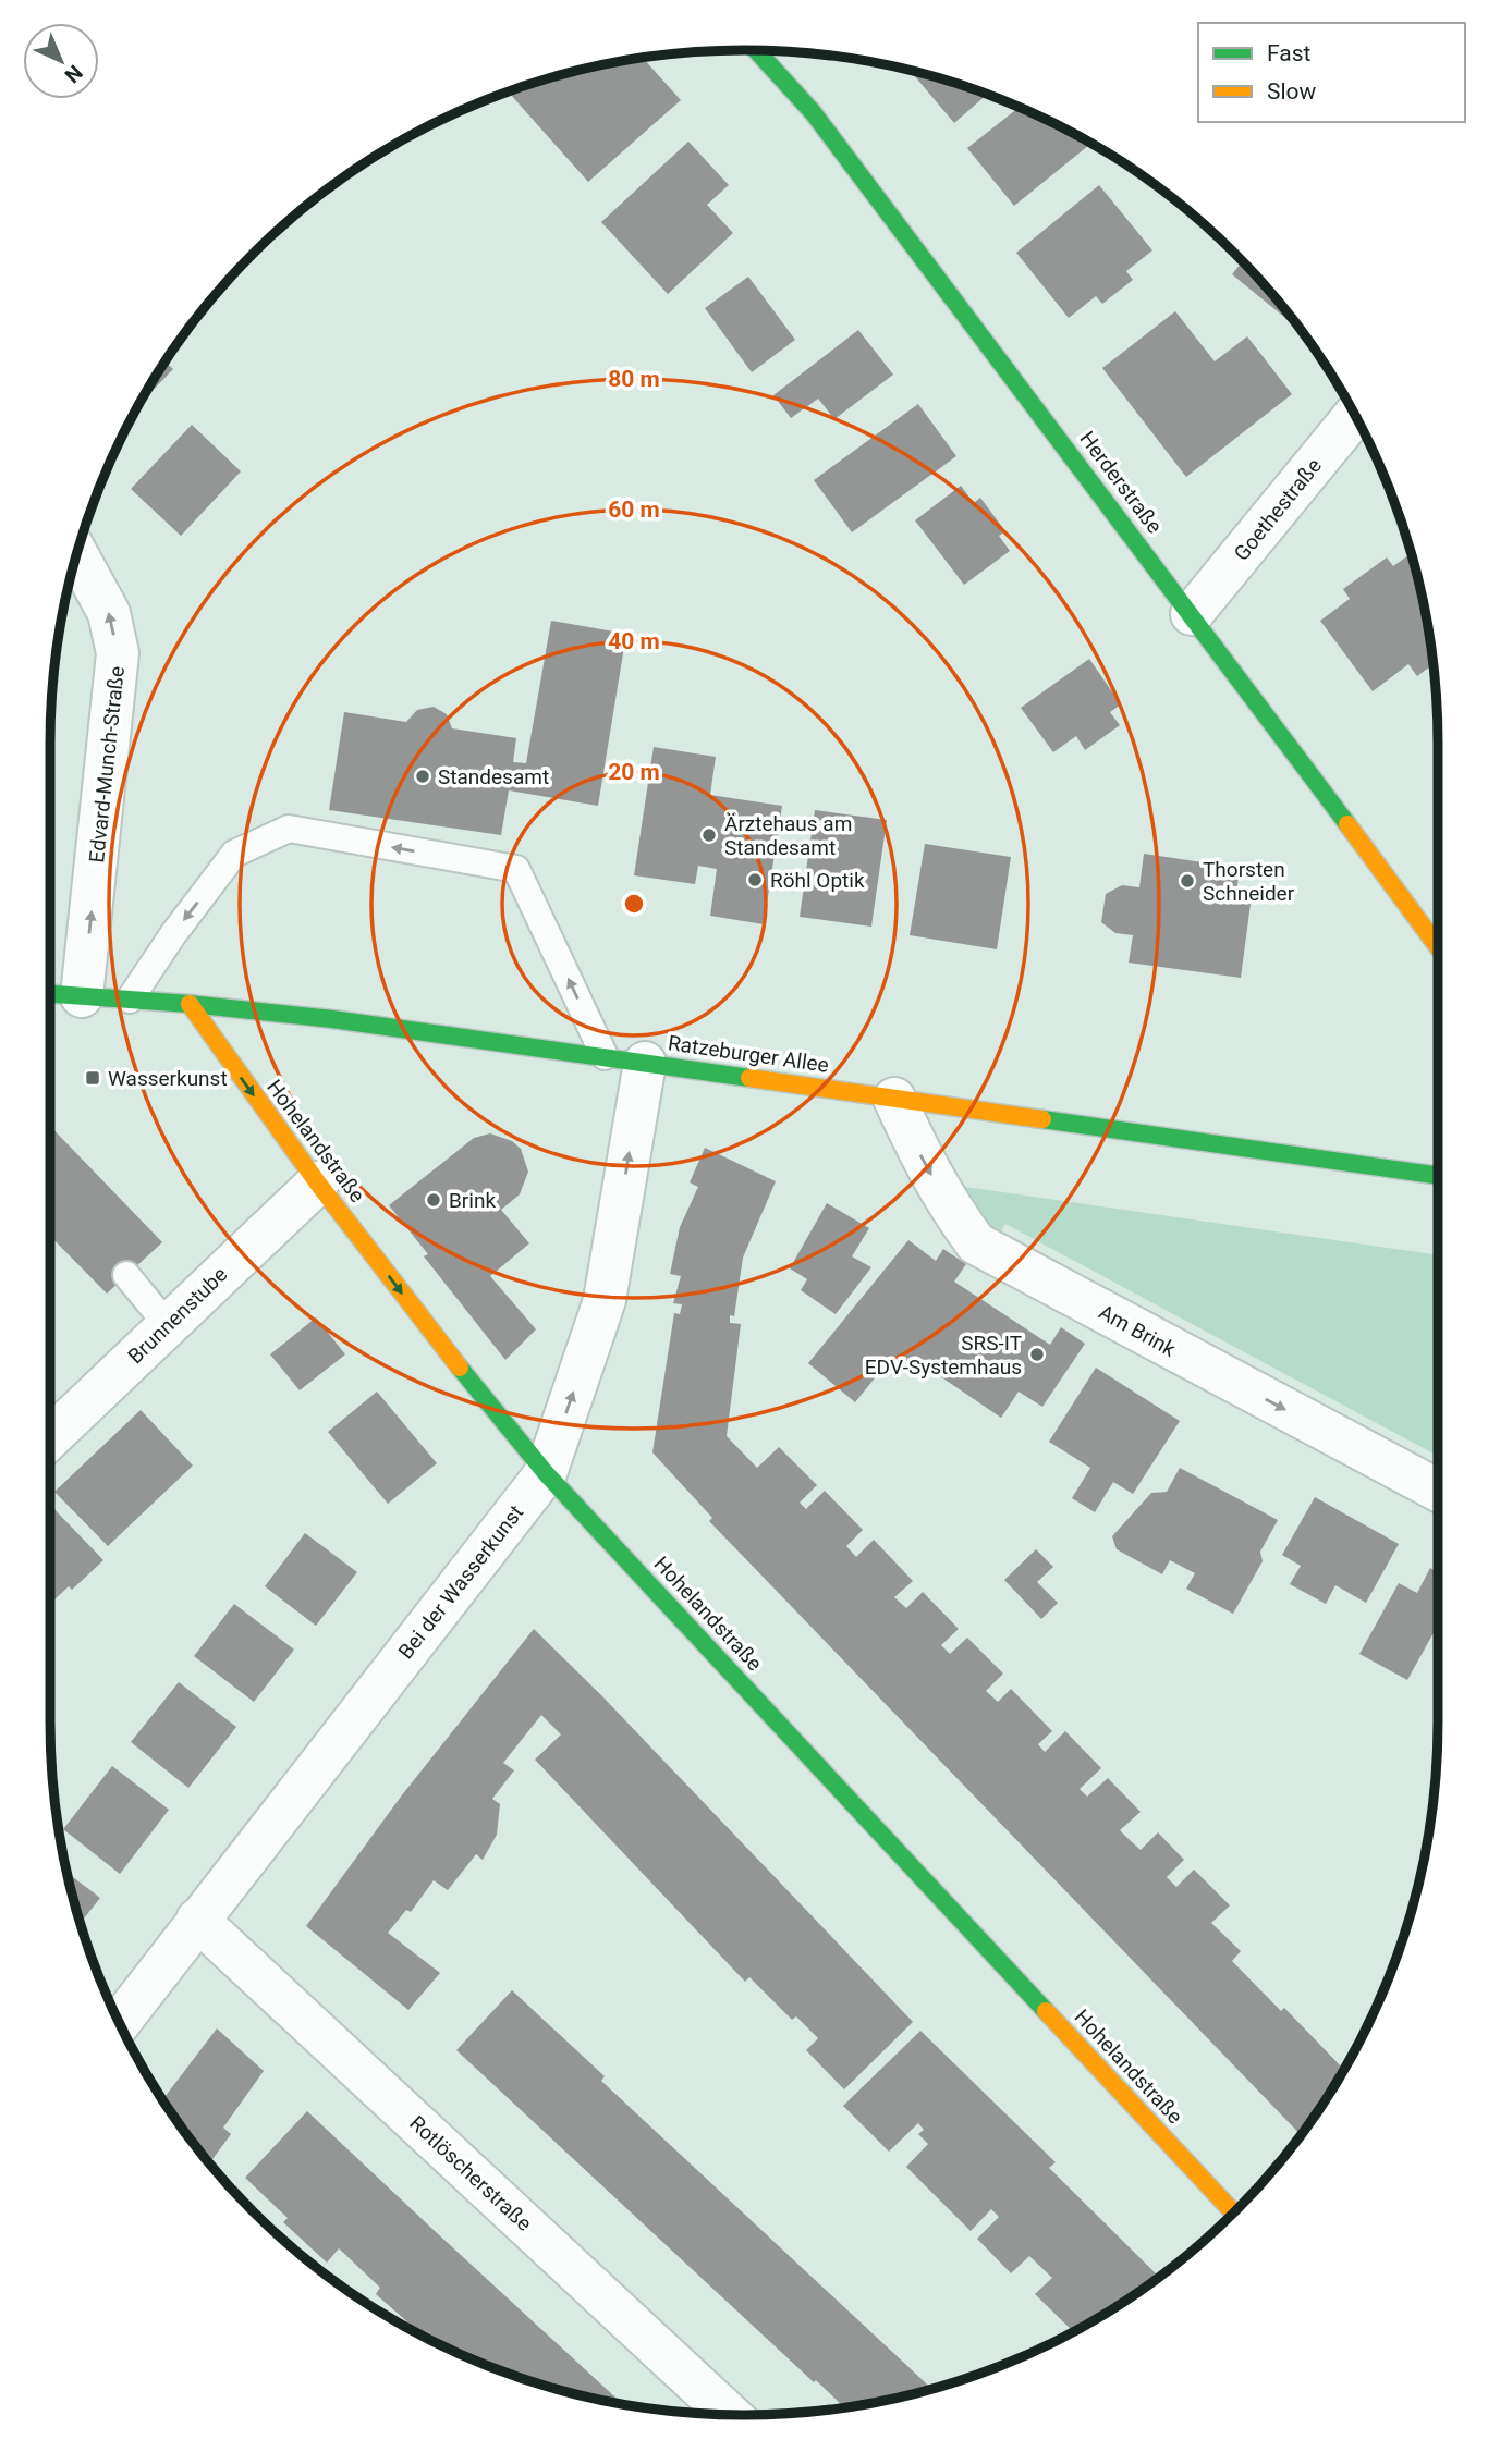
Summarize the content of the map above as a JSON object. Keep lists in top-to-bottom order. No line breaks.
{"streets":{"street":["Herderstraße","Goethestraße","Edvard-Munch-Straße","Ratzeburger Allee","Hohelandstraße","Brunnenstube","Am Brink","Bei der Wasserkunst","Rotlöscherstraße"]},"crossings":[["Herderstraße","Goethestraße"],["Edvard-Munch-Straße","Ratzeburger Allee"],["Ratzeburger Allee","Hohelandstraße"],["Ratzeburger Allee","Am Brink"],["Ratzeburger Allee","Bei der Wasserkunst"],["Hohelandstraße","Brunnenstube"],["Hohelandstraße","Bei der Wasserkunst"],["Bei der Wasserkunst","Rotlöscherstraße"]],"one_way":["Edvard-Munch-Straße","Hohelandstraße","Am Brink","Bei der Wasserkunst"],"places":{"other":["Standesamt","Ärztehaus am Standesamt","Röhl Optik","Thorsten Schneider","Brink","SRS-IT EDV-Systemhaus"],"transit":["Wasserkunst"]},"legend":["Fast","Slow"],"north":"bottom right","rings":["80 m","60 m","40 m","20 m"]}
